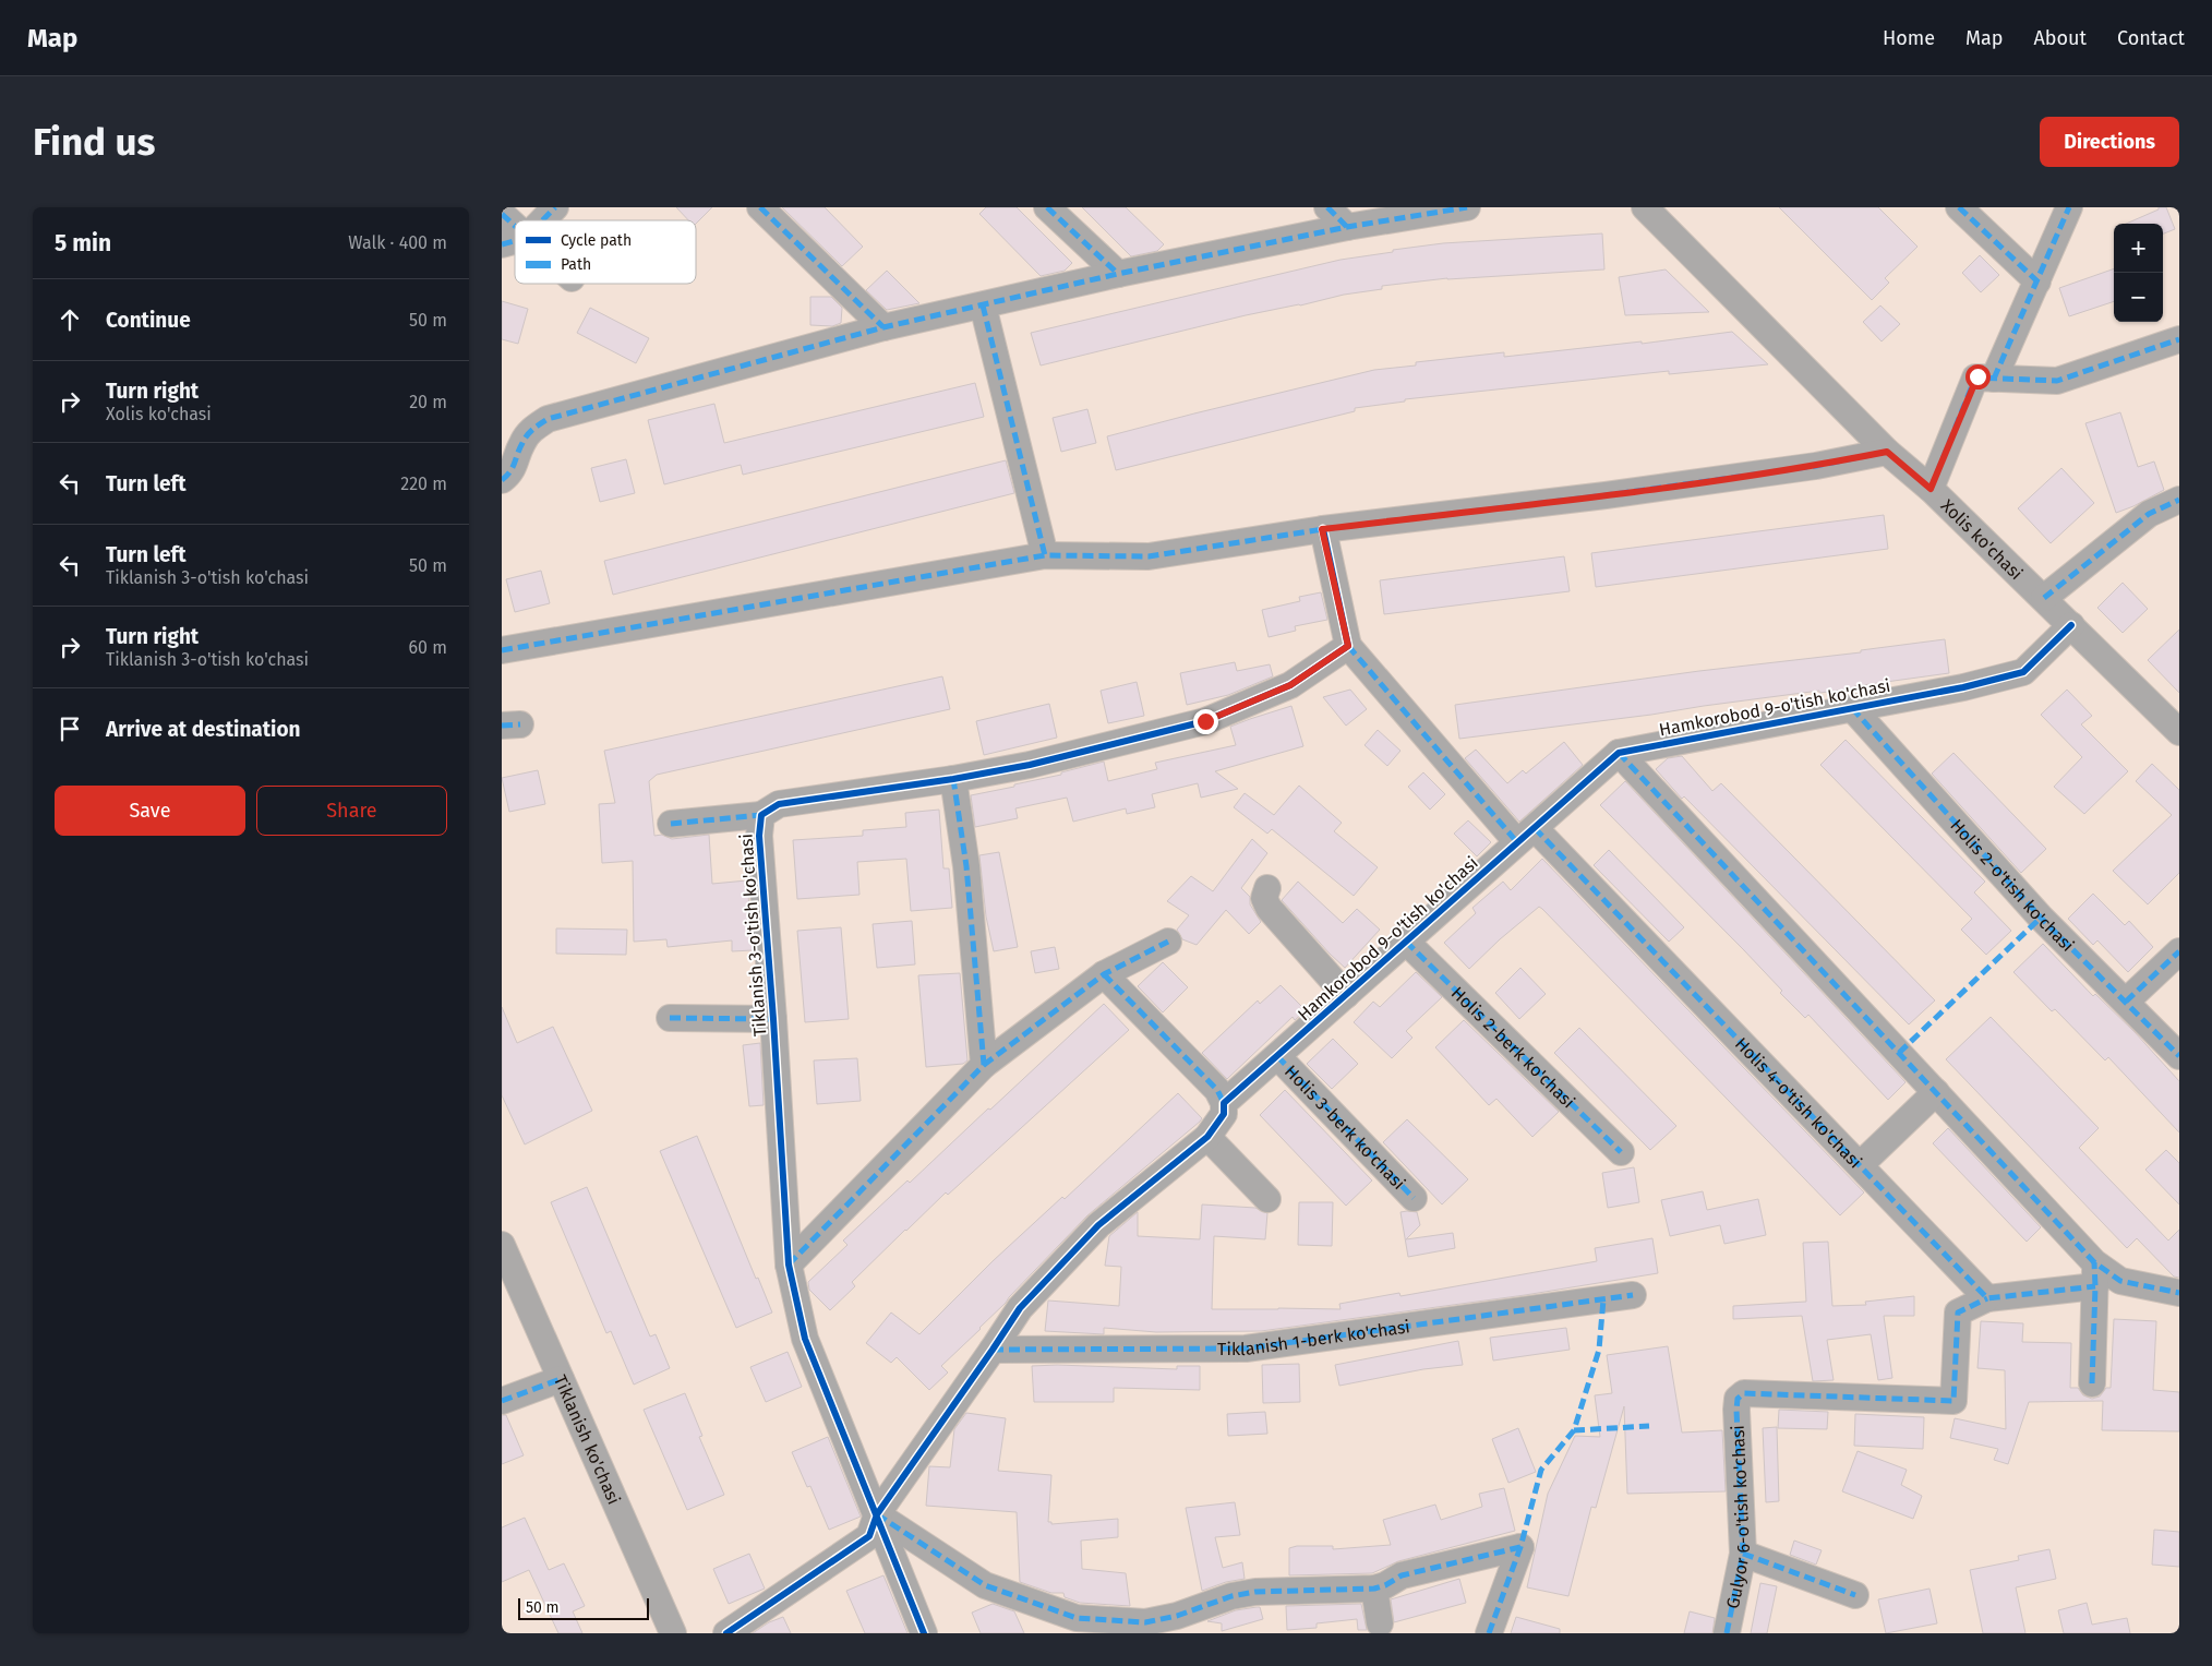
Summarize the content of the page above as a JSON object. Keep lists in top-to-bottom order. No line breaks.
{"streets":{"street":["Xolis ko'chasi","Hamkorobod 9-o'tish ko'chasi","Holis 2-o'tish ko'chasi","Tiklanish 3-o'tish ko'chasi","Holis 2-berk ko'chasi","Holis 4-o'tish ko'chasi","Holis 3-berk ko'chasi","Tiklanish 1-berk ko'chasi","Tiklanish ko'chasi","Gulyor 6-o'tish ko'chasi"]},"crossings":[["Xolis ko'chasi","Hamkorobod 9-o'tish ko'chasi"],["Hamkorobod 9-o'tish ko'chasi","Holis 2-o'tish ko'chasi"],["Hamkorobod 9-o'tish ko'chasi","Tiklanish 3-o'tish ko'chasi"],["Hamkorobod 9-o'tish ko'chasi","Holis 2-berk ko'chasi"],["Hamkorobod 9-o'tish ko'chasi","Holis 4-o'tish ko'chasi"],["Hamkorobod 9-o'tish ko'chasi","Holis 3-berk ko'chasi"],["Hamkorobod 9-o'tish ko'chasi","Tiklanish 1-berk ko'chasi"],["Tiklanish 3-o'tish ko'chasi","Holis 4-o'tish ko'chasi"],["Holis 4-o'tish ko'chasi","Gulyor 6-o'tish ko'chasi"]],"legend":["Cycle path","Path"],"scale_bar":"50 m","page":{"header":"Map","nav":["Home","Map","About","Contact"],"buttons":["Directions",["Save","Share"]],"title":"Find us","heading":["5 min","Walk · 400 m"],"map_buttons":["+","−"],"list":[["Continue","50 m"],["Turn right","Xolis ko'chasi","20 m"],["Turn left","220 m"],["Turn left","Tiklanish 3-o'tish ko'chasi","50 m"],["Turn right","Tiklanish 3-o'tish ko'chasi","60 m"],"Arrive at destination"],"scale":"50 m"}}
